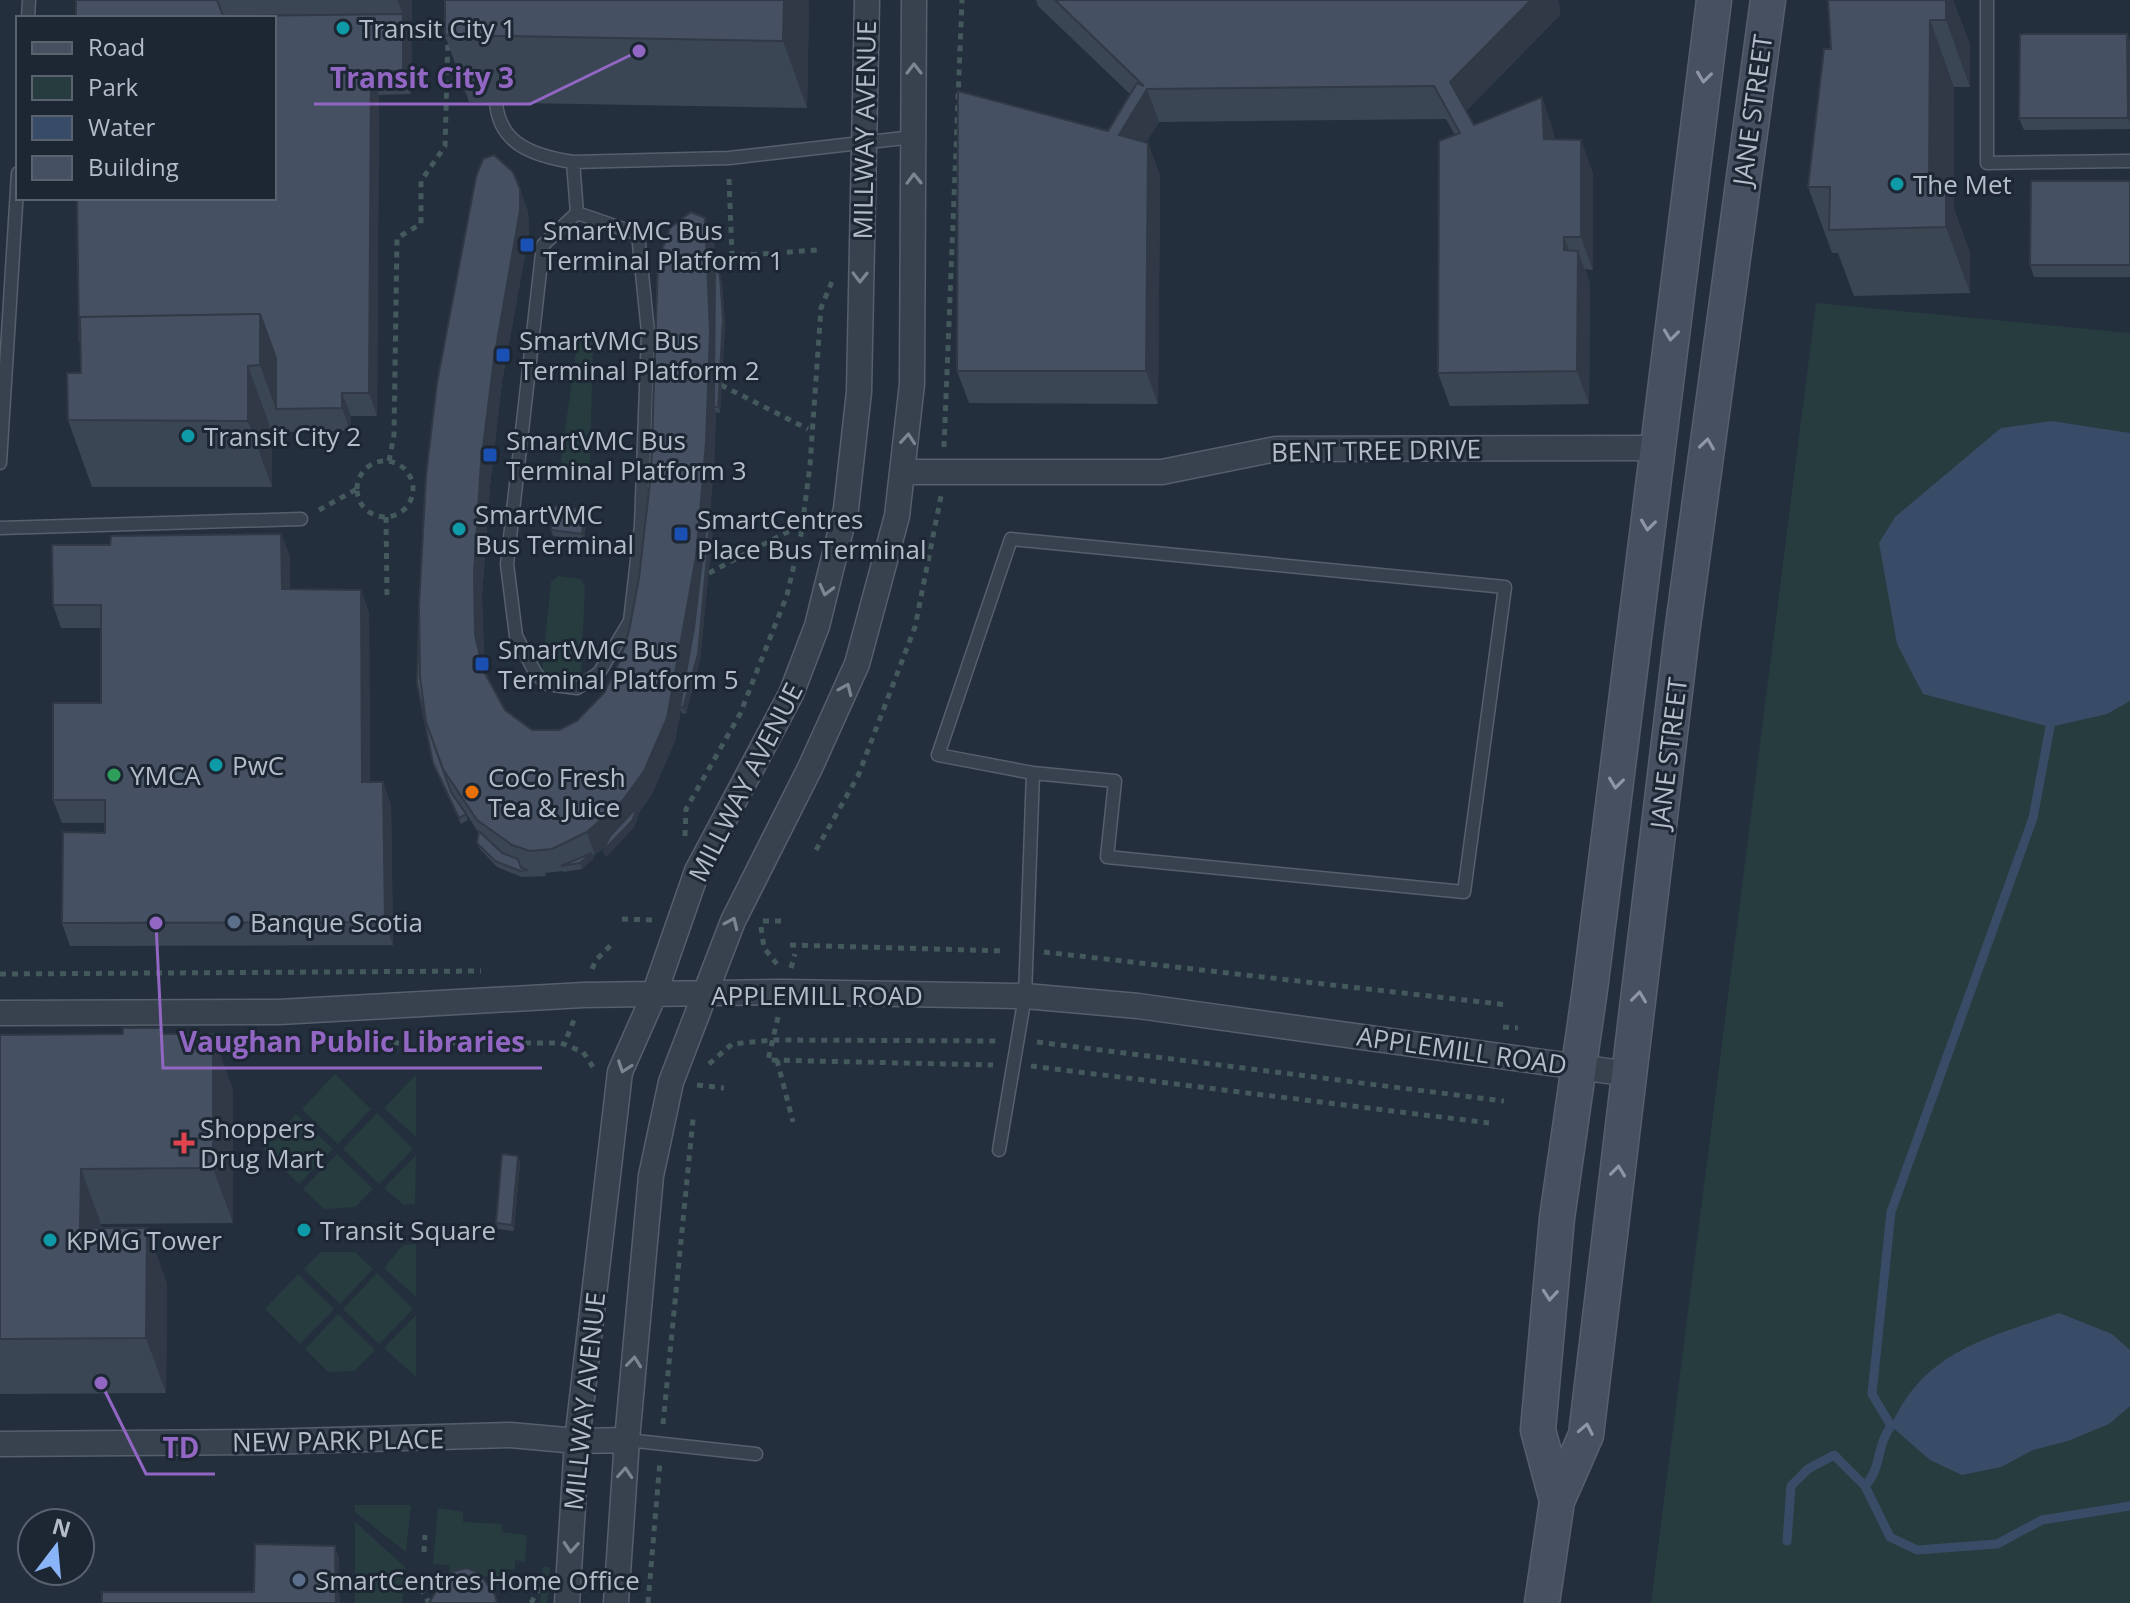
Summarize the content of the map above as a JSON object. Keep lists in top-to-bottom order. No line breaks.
{"streets":{"main road":["JANE STREET"],"street":["MILLWAY AVENUE","BENT TREE DRIVE","APPLEMILL ROAD","NEW PARK PLACE"]},"crossings":[["JANE STREET","BENT TREE DRIVE"],["JANE STREET","APPLEMILL ROAD"],["MILLWAY AVENUE","BENT TREE DRIVE"],["MILLWAY AVENUE","APPLEMILL ROAD"],["MILLWAY AVENUE","NEW PARK PLACE"]],"places":{"other":["Transit City 1","Transit City 3","The Met","Transit City 2","SmartVMC Bus Terminal","PwC","YMCA","CoCo Fresh Tea & Juice","Banque Scotia","Vaughan Public Libraries","Transit Square","KPMG Tower","TD","SmartCentres Home Office"],"transit":["SmartVMC Bus Terminal Platform 1","SmartVMC Bus Terminal Platform 2","SmartVMC Bus Terminal Platform 3","SmartCentres Place Bus Terminal","SmartVMC Bus Terminal Platform 5"],"health":["Shoppers Drug Mart"]},"legend":["Road","Park","Water","Building"],"north":"top"}
